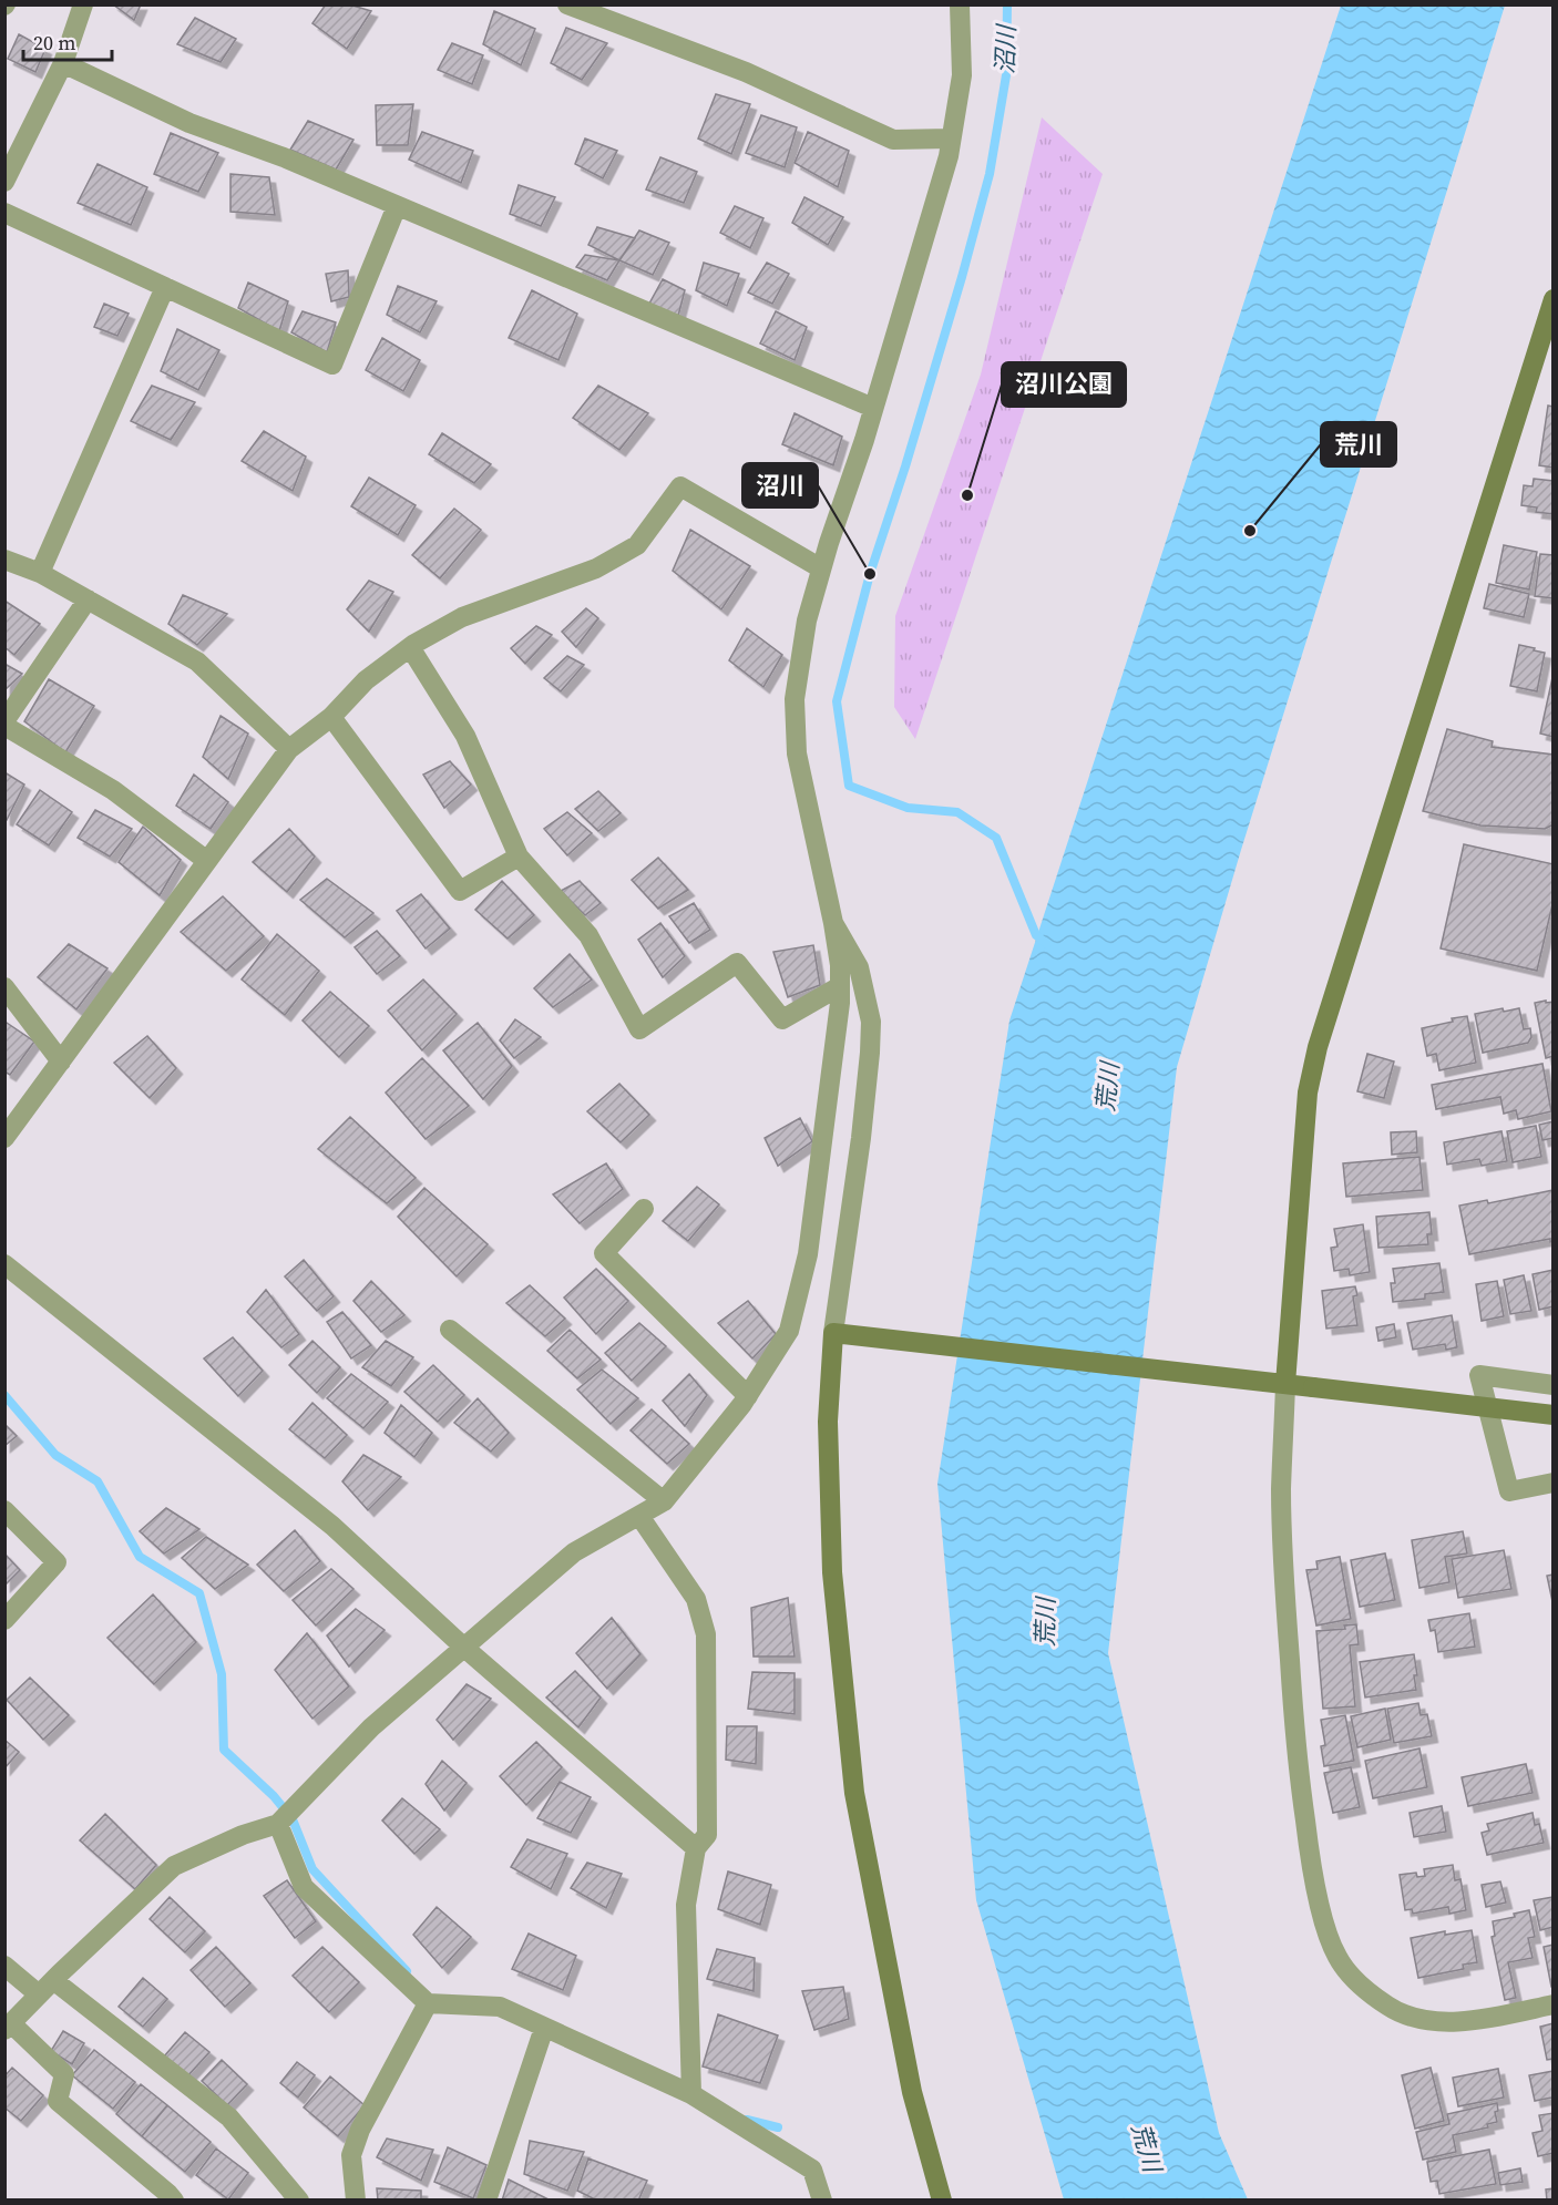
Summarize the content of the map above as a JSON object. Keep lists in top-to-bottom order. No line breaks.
{"water":["沼川","荒川"],"places":["沼川公園","荒川","沼川"],"scale_bar":"20 m"}
